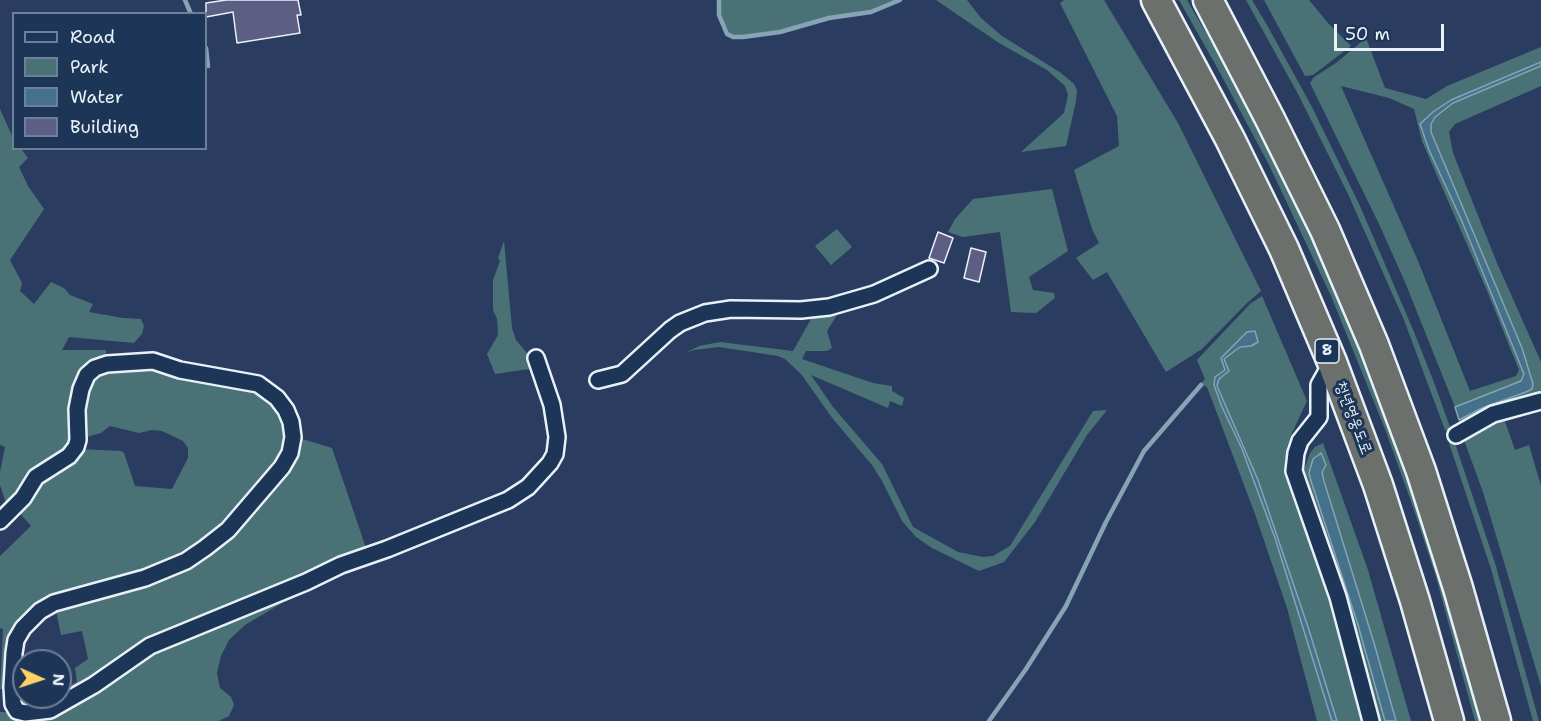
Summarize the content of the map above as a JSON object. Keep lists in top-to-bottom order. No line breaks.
{"streets":{"highway":["8","청년영웅도로"]},"legend":["Road","Park","Water","Building"],"scale_bar":"50 m","north":"right"}
